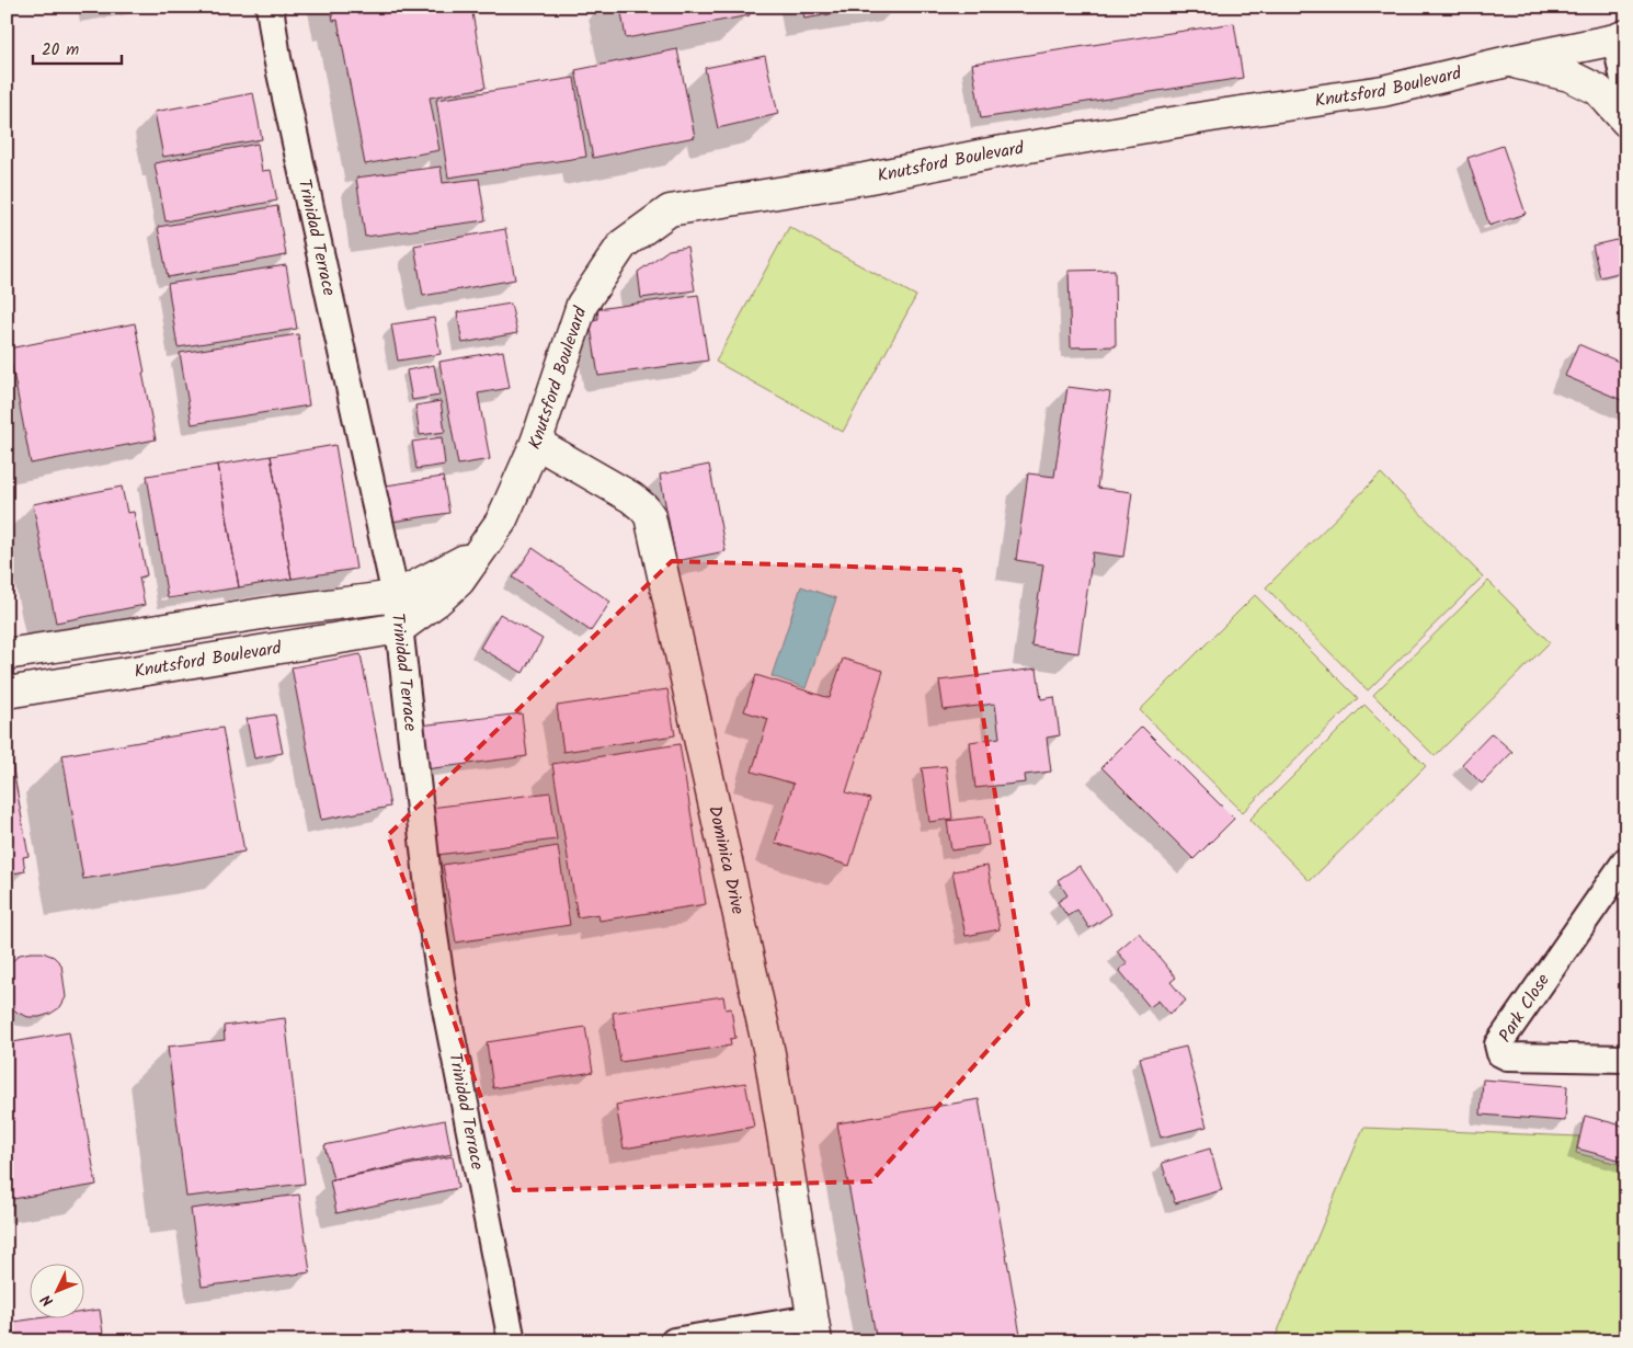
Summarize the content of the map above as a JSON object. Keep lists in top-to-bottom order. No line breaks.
{"streets":{"main road":["Knutsford Boulevard","Dominica Drive"],"street":["Trinidad Terrace","Park Close"]},"crossings":[["Knutsford Boulevard","Trinidad Terrace"],["Knutsford Boulevard","Dominica Drive"]],"scale_bar":"20 m","north":"bottom left"}
